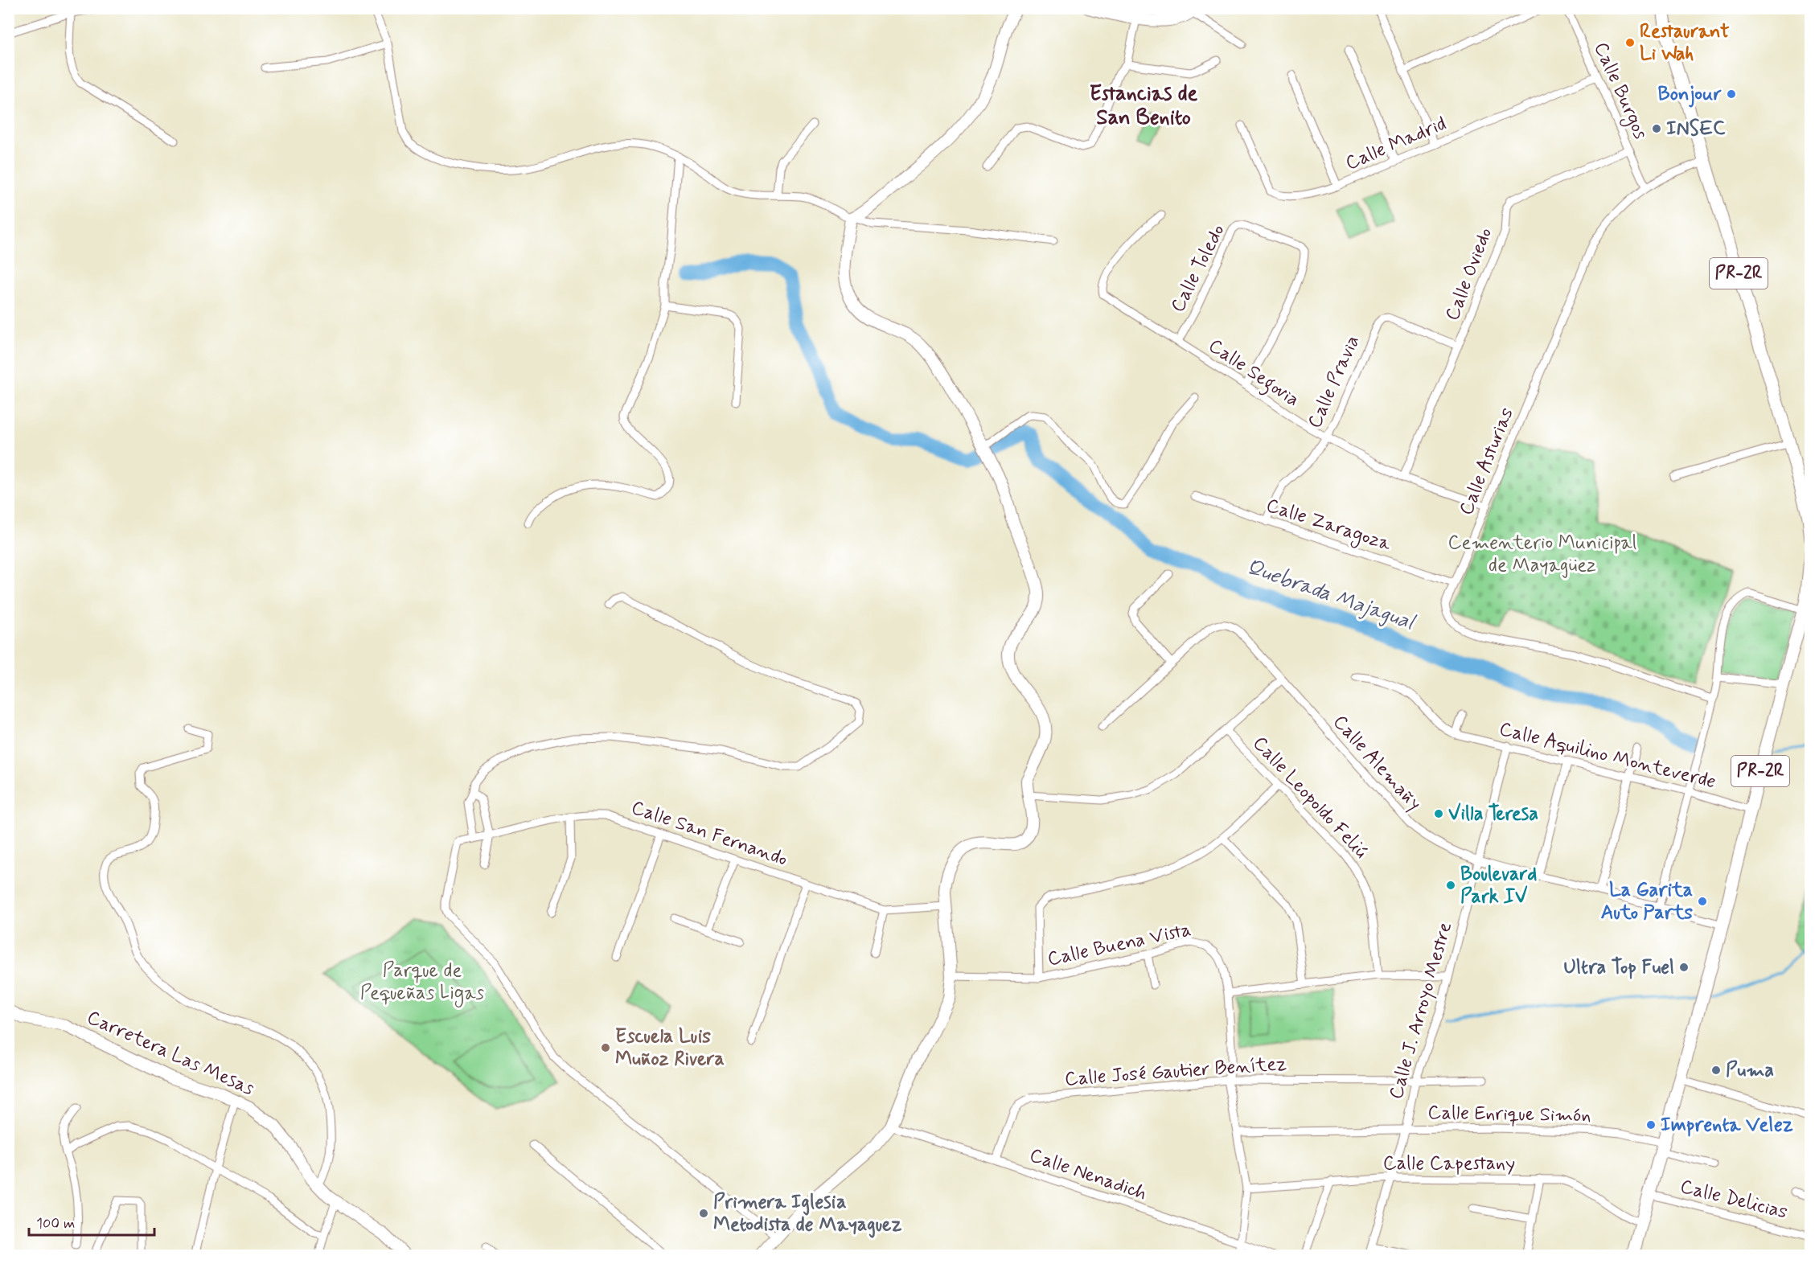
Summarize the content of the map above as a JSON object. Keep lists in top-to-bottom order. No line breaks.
{"streets":{"main road":["PR-2R"],"street":["Calle Burgos","Calle Madrid","Calle Toledo","Calle Oviedo","Calle Segovia","Calle Pravia","Calle Asturias","Calle Zaragoza","Calle Aquilino Monteverde","Calle Alemañy","Calle Leopoldo Feliú","Calle San Fernando","Calle Buena Vista","Calle J. Arroyo Mestre","Carretera Las Mesas","Calle José Gautier Benítez","Calle Enrique Simón","Calle Capestany","Calle Nenadich","Calle Delicias"]},"crossings":[["Calle Burgos","Calle Madrid"],["Calle Burgos","Calle Oviedo"],["Calle Burgos","Calle Asturias"],["Calle Toledo","Calle Segovia"],["PR-2R","Calle Asturias"],["PR-2R","Calle Aquilino Monteverde"],["PR-2R","Calle Alemañy"],["PR-2R","Calle Enrique Simón"],["PR-2R","Calle Capestany"],["PR-2R","Calle Delicias"],["Calle Oviedo","Calle Segovia"],["Calle Oviedo","Calle Pravia"],["Calle Segovia","Calle Pravia"],["Calle Segovia","Calle Asturias"],["Calle Pravia","Calle Zaragoza"],["Calle Asturias","Calle Zaragoza"],["Calle Aquilino Monteverde","Calle J. Arroyo Mestre"],["Calle Alemañy","Calle J. Arroyo Mestre"],["Calle Buena Vista","Calle José Gautier Benítez"],["Calle Buena Vista","Calle Enrique Simón"],["Calle Buena Vista","Calle Capestany"],["Calle Buena Vista","Calle Nenadich"],["Calle J. Arroyo Mestre","Calle José Gautier Benítez"],["Calle J. Arroyo Mestre","Calle Enrique Simón"],["Calle J. Arroyo Mestre","Calle Capestany"],["Calle José Gautier Benítez","Calle Nenadich"]],"districts":["Estancias de San Benito"],"water":["Quebrada Majagual"],"parks":["Cementerio Municipal de Mayagüez","Parque de Pequeñas Ligas"],"places":["Restaurant Li Wah","Bonjour","INSEC","Villa Teresa","Boulevard Park IV","La Garita Auto Parts","Ultra Top Fuel","Escuela Luis Muñoz Rivera","Puma","Imprenta Velez","Primera Iglesia Metodista de Mayaguez"],"scale_bar":"100 m"}
